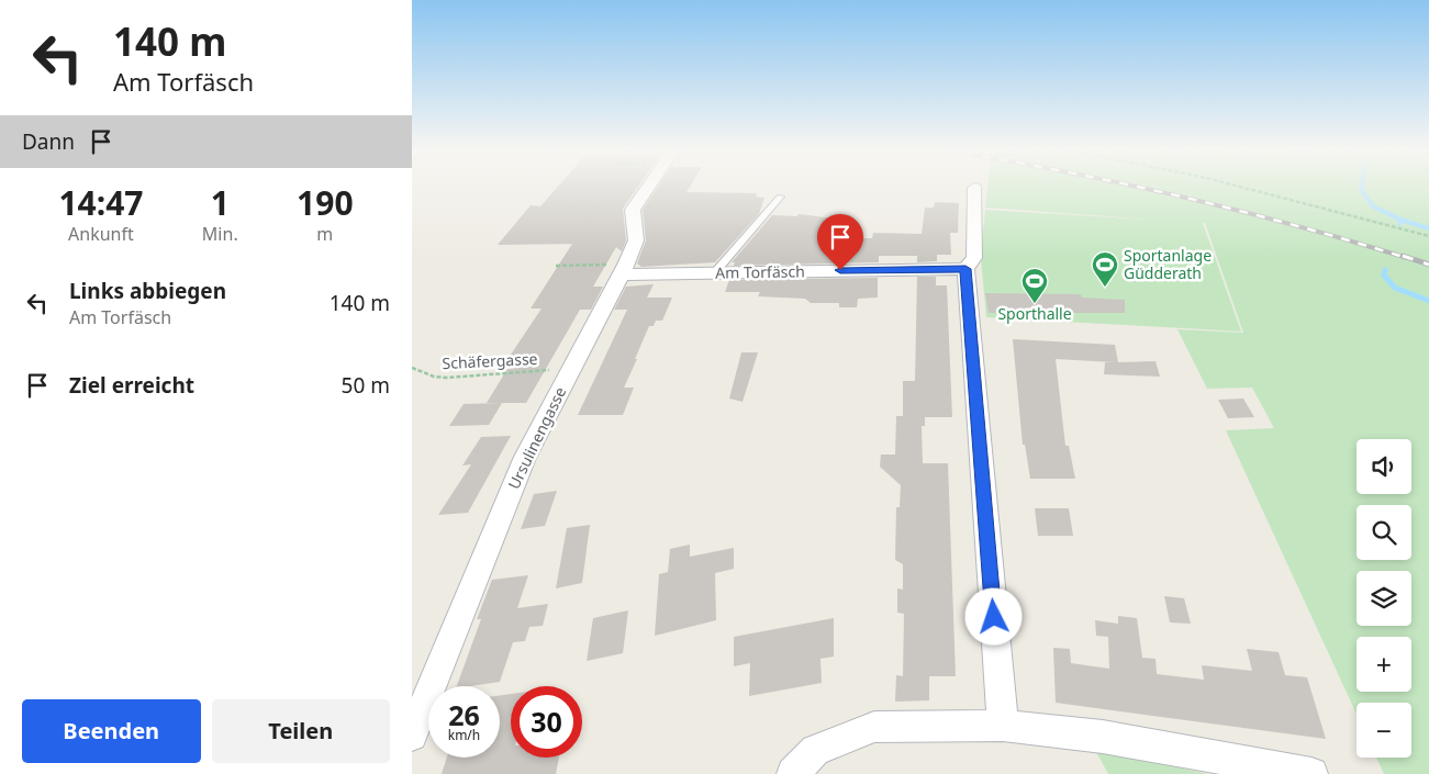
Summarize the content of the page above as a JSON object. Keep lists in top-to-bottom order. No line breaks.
{"streets":{"street":["Am Torfäsch","Ursulinengasse"],"path":["Schäfergasse"]},"crossings":[["Am Torfäsch","Ursulinengasse"],["Schäfergasse","Ursulinengasse"]],"places":{"sports":["Sportanlage Güdderath","Sporthalle"]},"page":{"turn":["140 m","Am Torfäsch"],"then":"Dann","eta":["14:47","Ankunft","1","Min.","190","m"],"list":[{"name":"Links abbiegen","note":"Am Torfäsch","value":"140 m"},{"name":"Ziel erreicht","value":"50 m"}],"map_buttons":["+","−"],"speed":"26 km/h","limit":"30","buttons":["Beenden","Teilen"]}}
